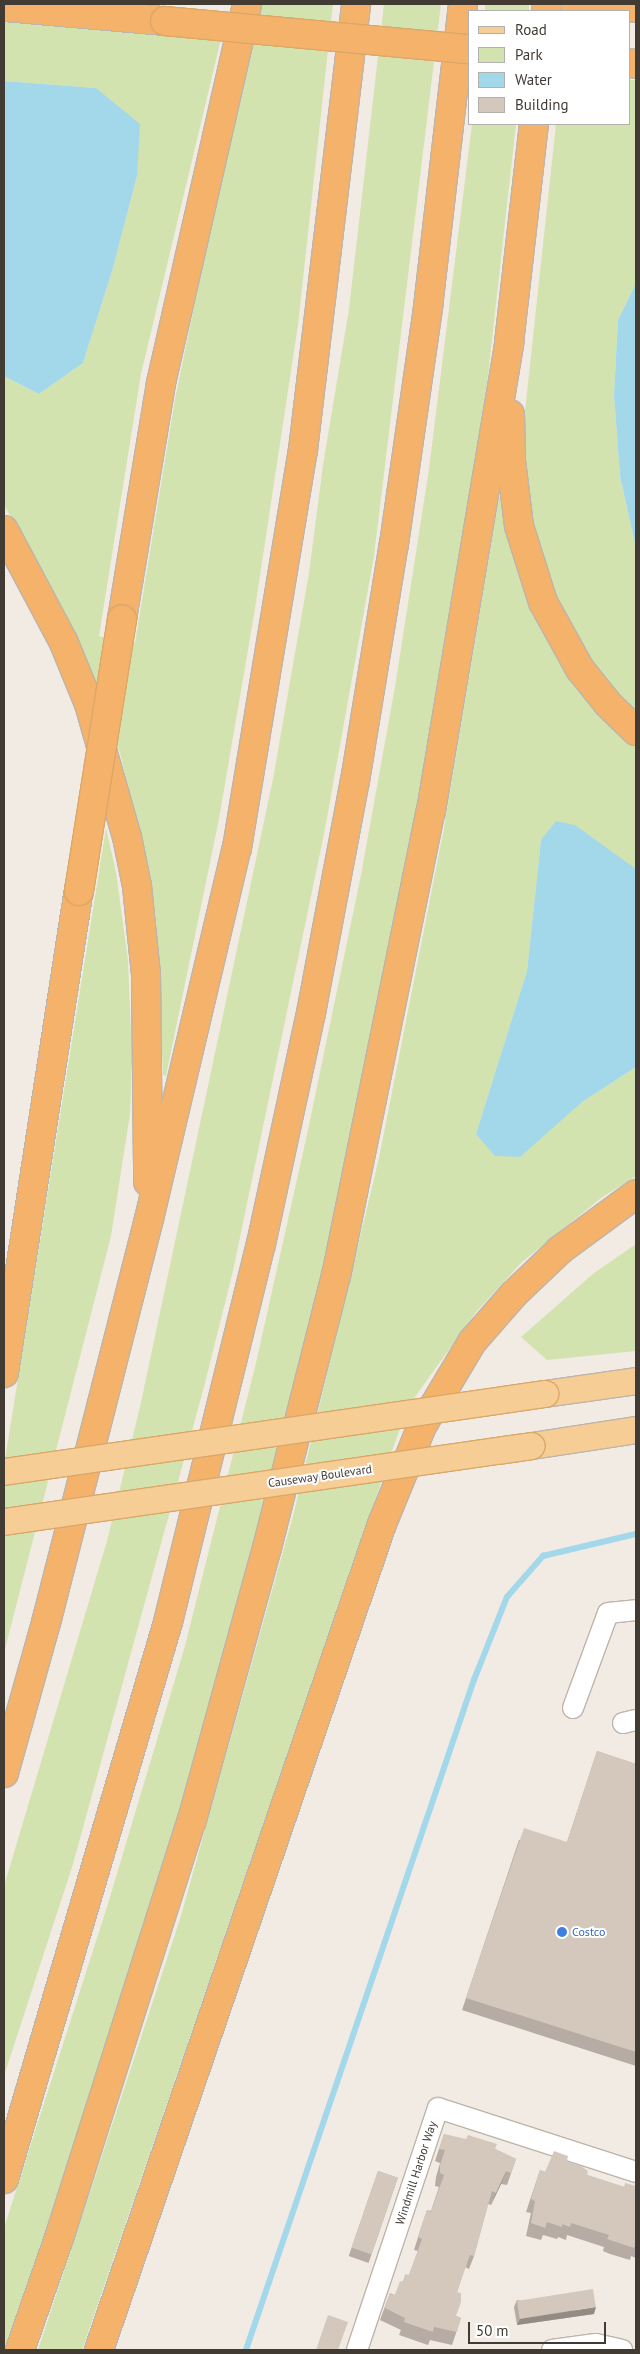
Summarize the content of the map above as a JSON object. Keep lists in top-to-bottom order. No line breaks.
{"streets":{"main road":["Causeway Boulevard"],"street":["Windmill Harbor Way"]},"places":["Costco"],"legend":["Road","Park","Water","Building"],"scale_bar":"50 m"}
